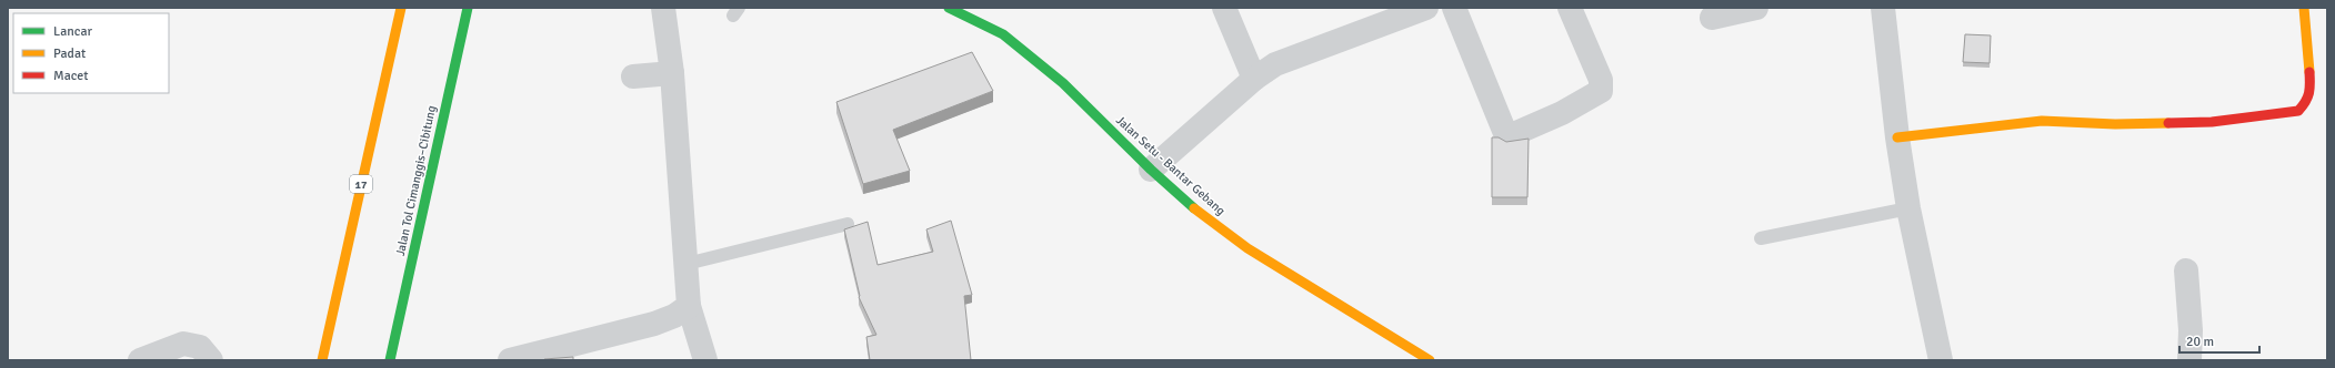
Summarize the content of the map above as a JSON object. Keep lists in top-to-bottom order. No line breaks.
{"streets":{"main road":["Jalan Setu - Bantar Gebang","Jalan Tol Cimanggis–Cibitung","17"]},"legend":["Lancar","Padat","Macet"],"scale_bar":"20 m"}
